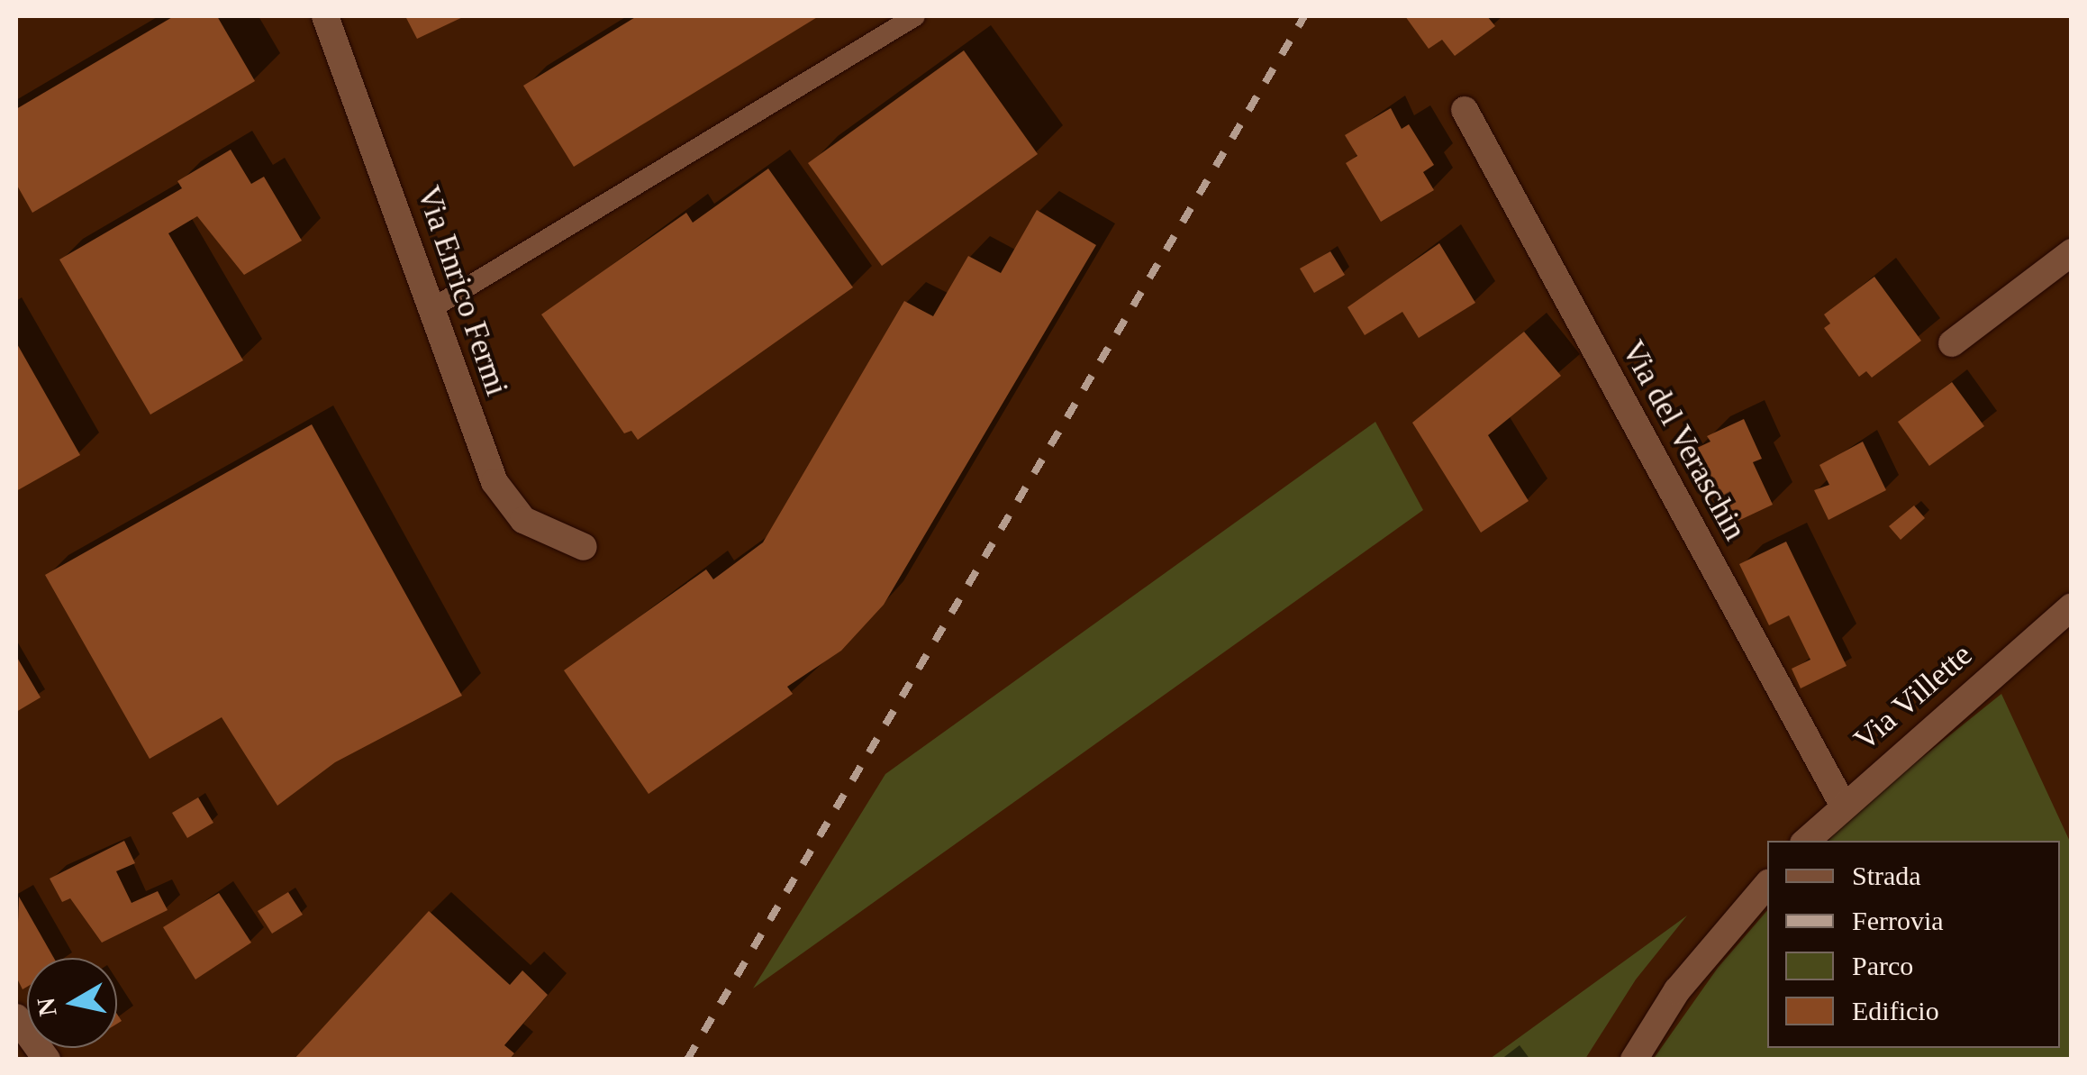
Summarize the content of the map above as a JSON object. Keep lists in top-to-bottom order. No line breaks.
{"streets":{"street":["Via Enrico Fermi","Via del Veraschin","Via Villette"]},"crossings":[["Via del Veraschin","Via Villette"]],"legend":["Strada","Ferrovia","Parco","Edificio"],"north":"left"}
